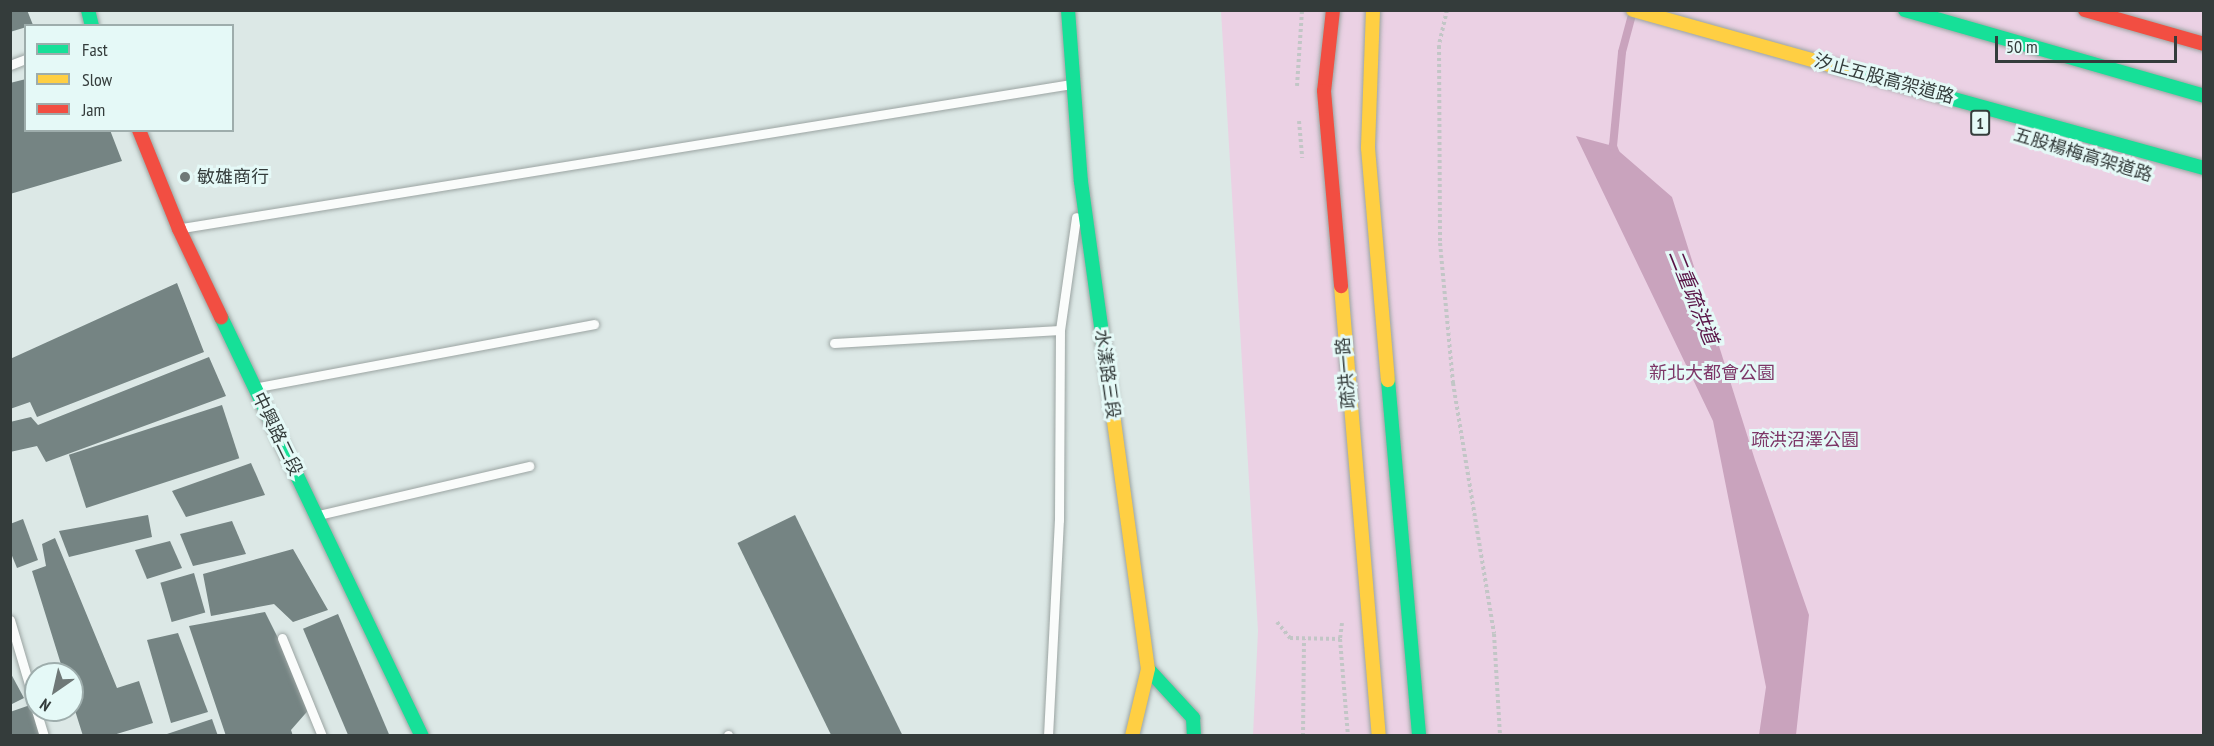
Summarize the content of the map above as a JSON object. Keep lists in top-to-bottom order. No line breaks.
{"streets":{"main road":["汐止五股高架道路","1","疏洪一路","水漾路三段","中興路二段"]},"crossings":[["汐止五股高架道路","1"]],"water":["二重疏洪道"],"parks":["新北大都會公園","疏洪沼澤公園"],"places":["敏雄商行"],"legend":["Fast","Slow","Jam"],"scale_bar":"50 m","north":"bottom left"}
